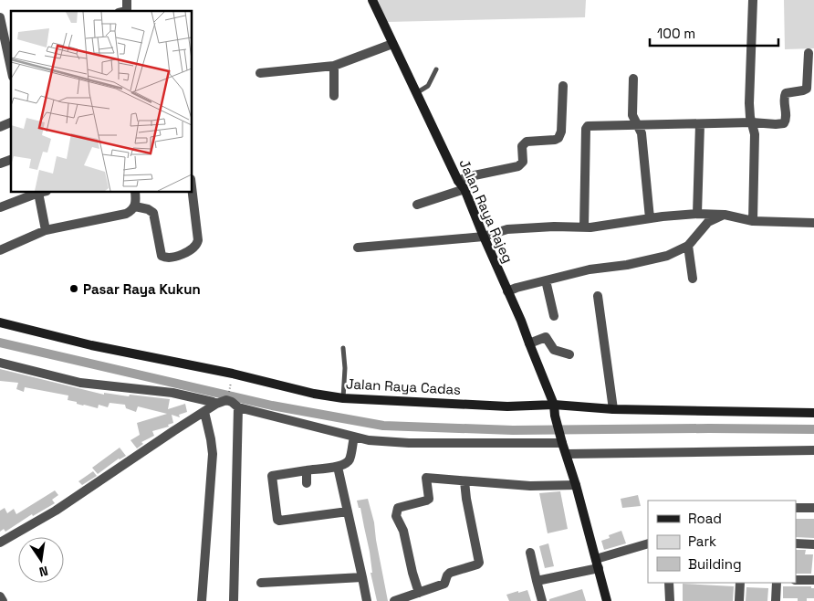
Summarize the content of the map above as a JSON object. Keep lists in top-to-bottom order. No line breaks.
{"streets":{"street":["Jalan Raya Rajeg","Jalan Raya Cadas"]},"crossings":[["Jalan Raya Rajeg","Jalan Raya Cadas"]],"places":["Pasar Raya Kukun"],"legend":["Road","Park","Building"],"scale_bar":"100 m","north":"bottom"}
